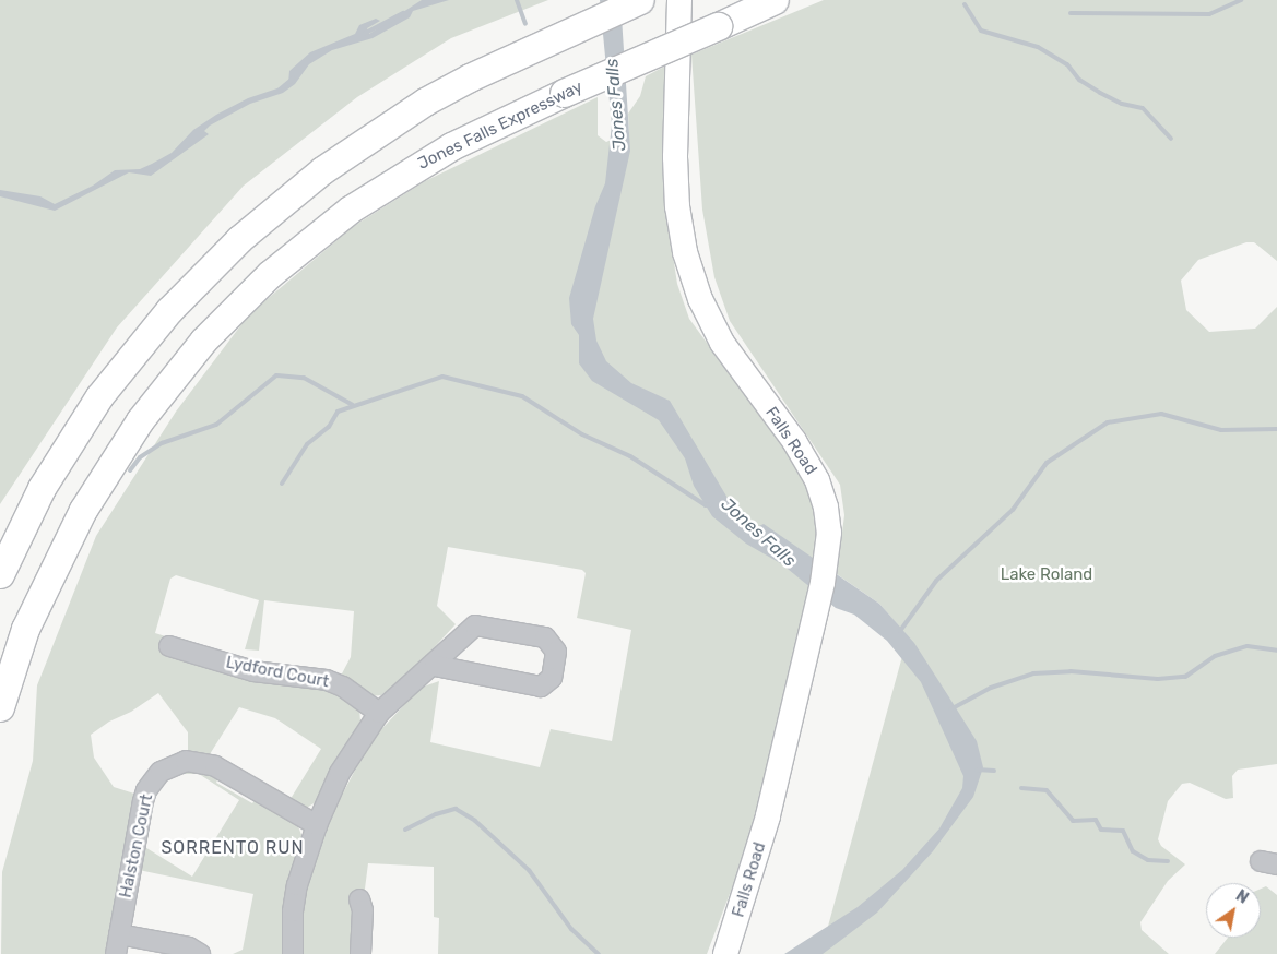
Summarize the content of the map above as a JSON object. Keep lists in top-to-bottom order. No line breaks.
{"streets":{"highway":["Jones Falls Expressway"],"main road":["Falls Road"],"street":["Lydford Court","Halston Court"]},"districts":["SORRENTO RUN"],"water":["Jones Falls"],"parks":["Lake Roland"],"north":"top right"}
